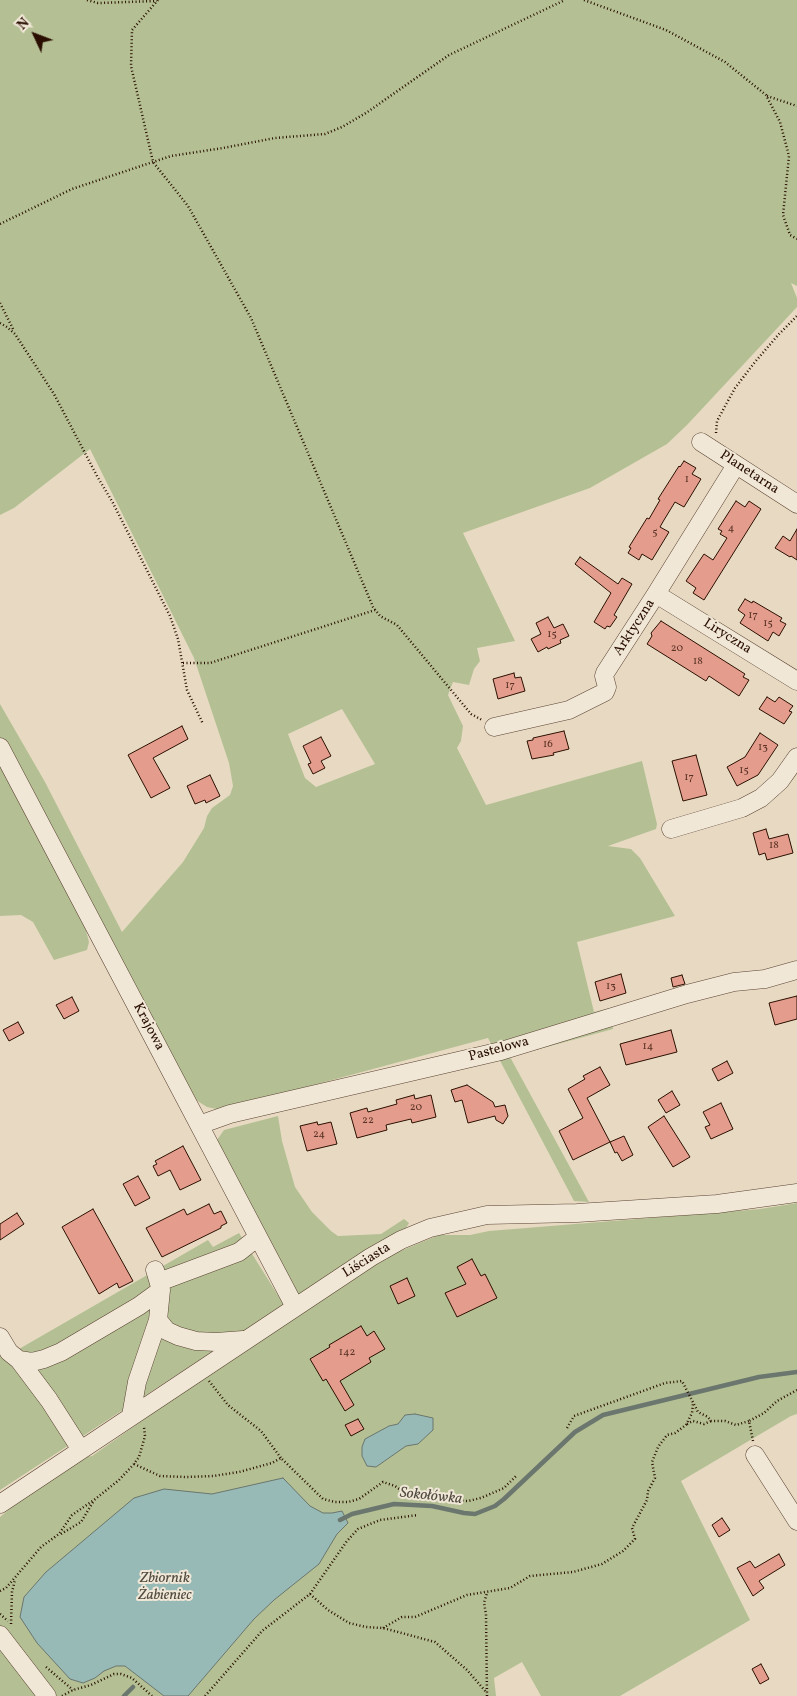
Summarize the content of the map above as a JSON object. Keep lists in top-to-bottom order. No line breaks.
{"streets":{"street":["Planetarna","Arktyczna","Liryczna","Krajowa","Pastelowa","Liściasta"]},"crossings":[["Planetarna","Arktyczna"],["Arktyczna","Liryczna"],["Krajowa","Pastelowa"],["Krajowa","Liściasta"]],"water":["Sokołówka","Zbiornik Żabieniec"],"house_numbers":["1","4","5","17","15","15","20","18","17","16","13","15","17","18","13","14","20","22","24","142"],"north":"top left"}
